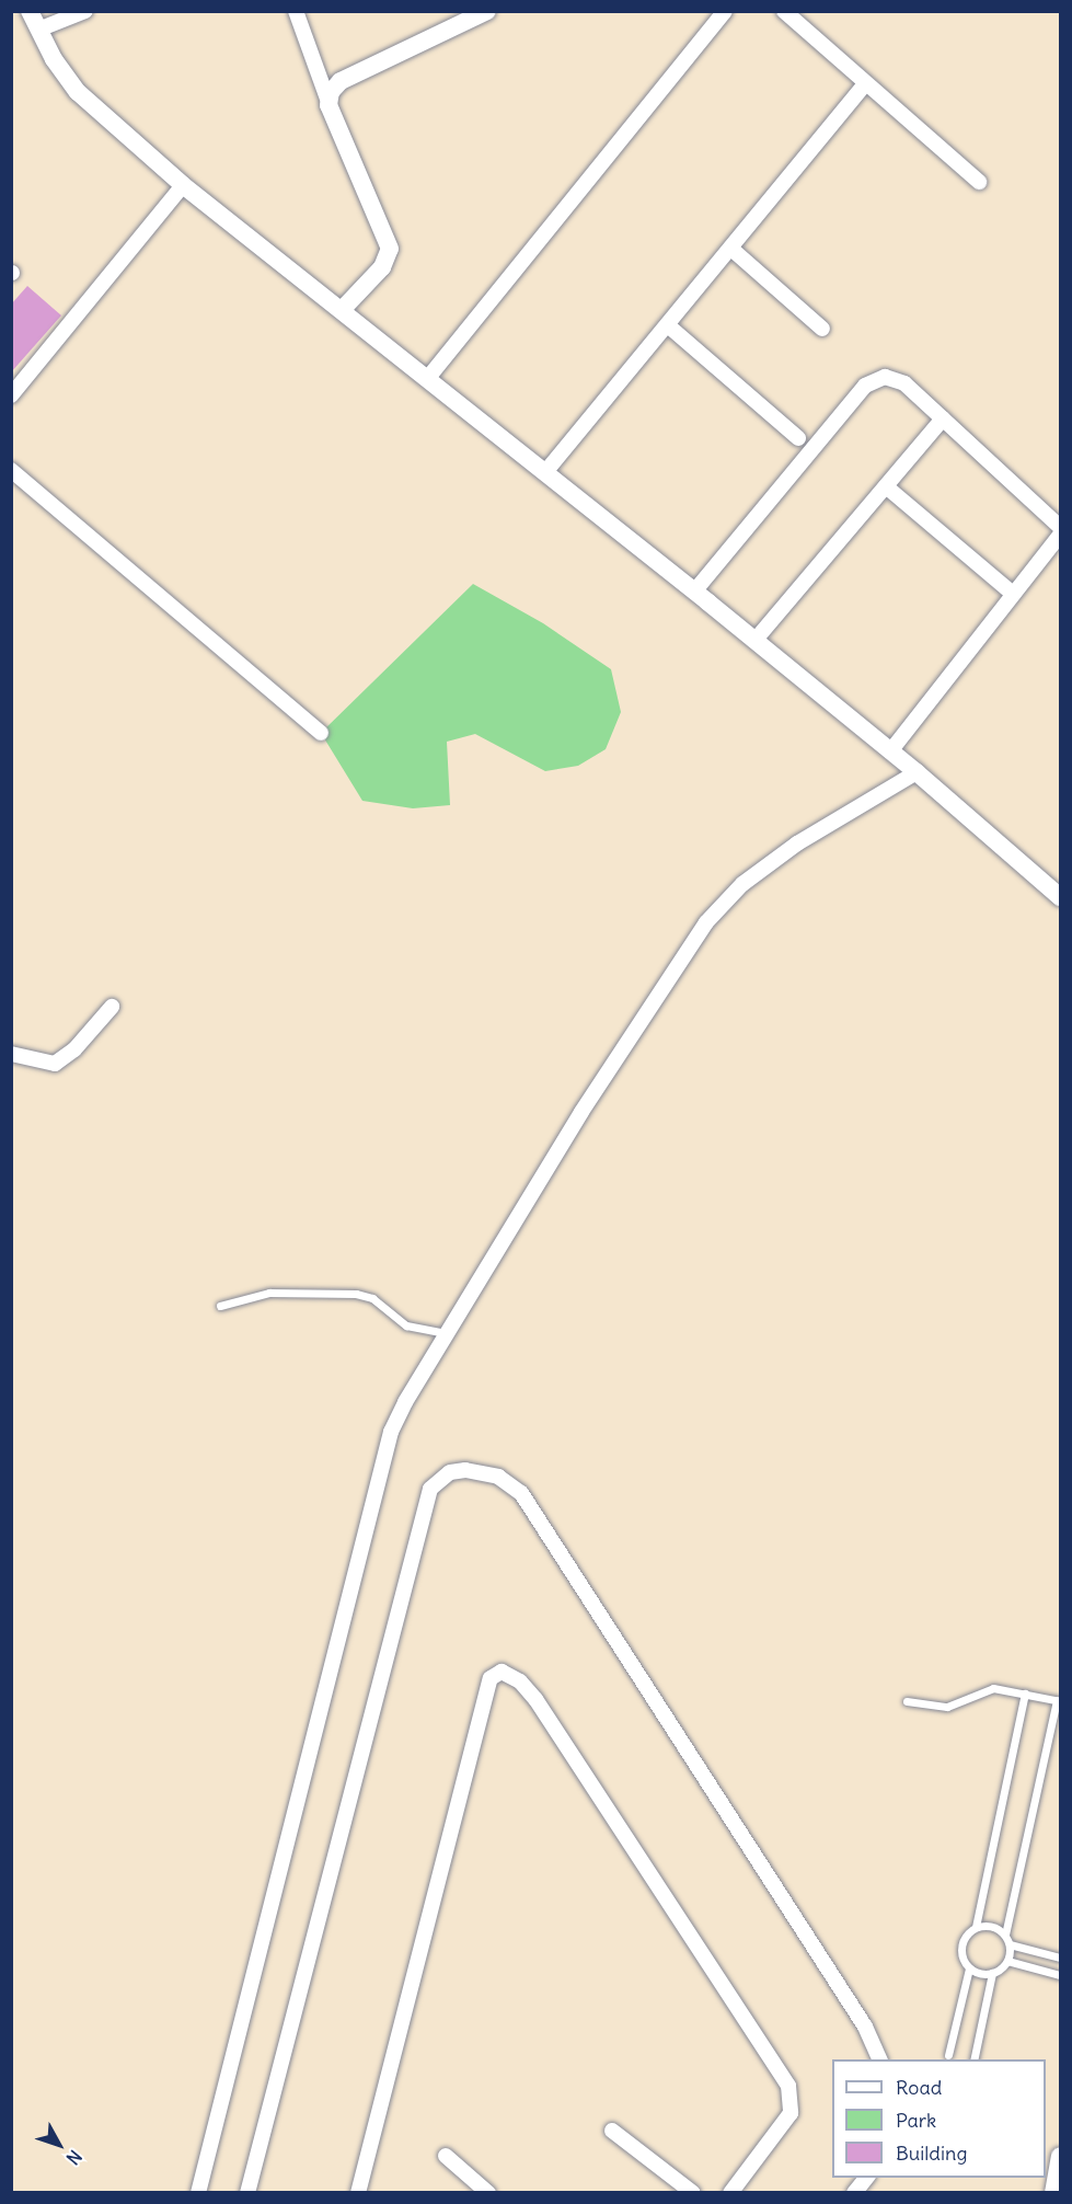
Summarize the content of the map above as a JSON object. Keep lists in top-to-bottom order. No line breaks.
{"legend":["Road","Park","Building"],"north":"bottom right"}
